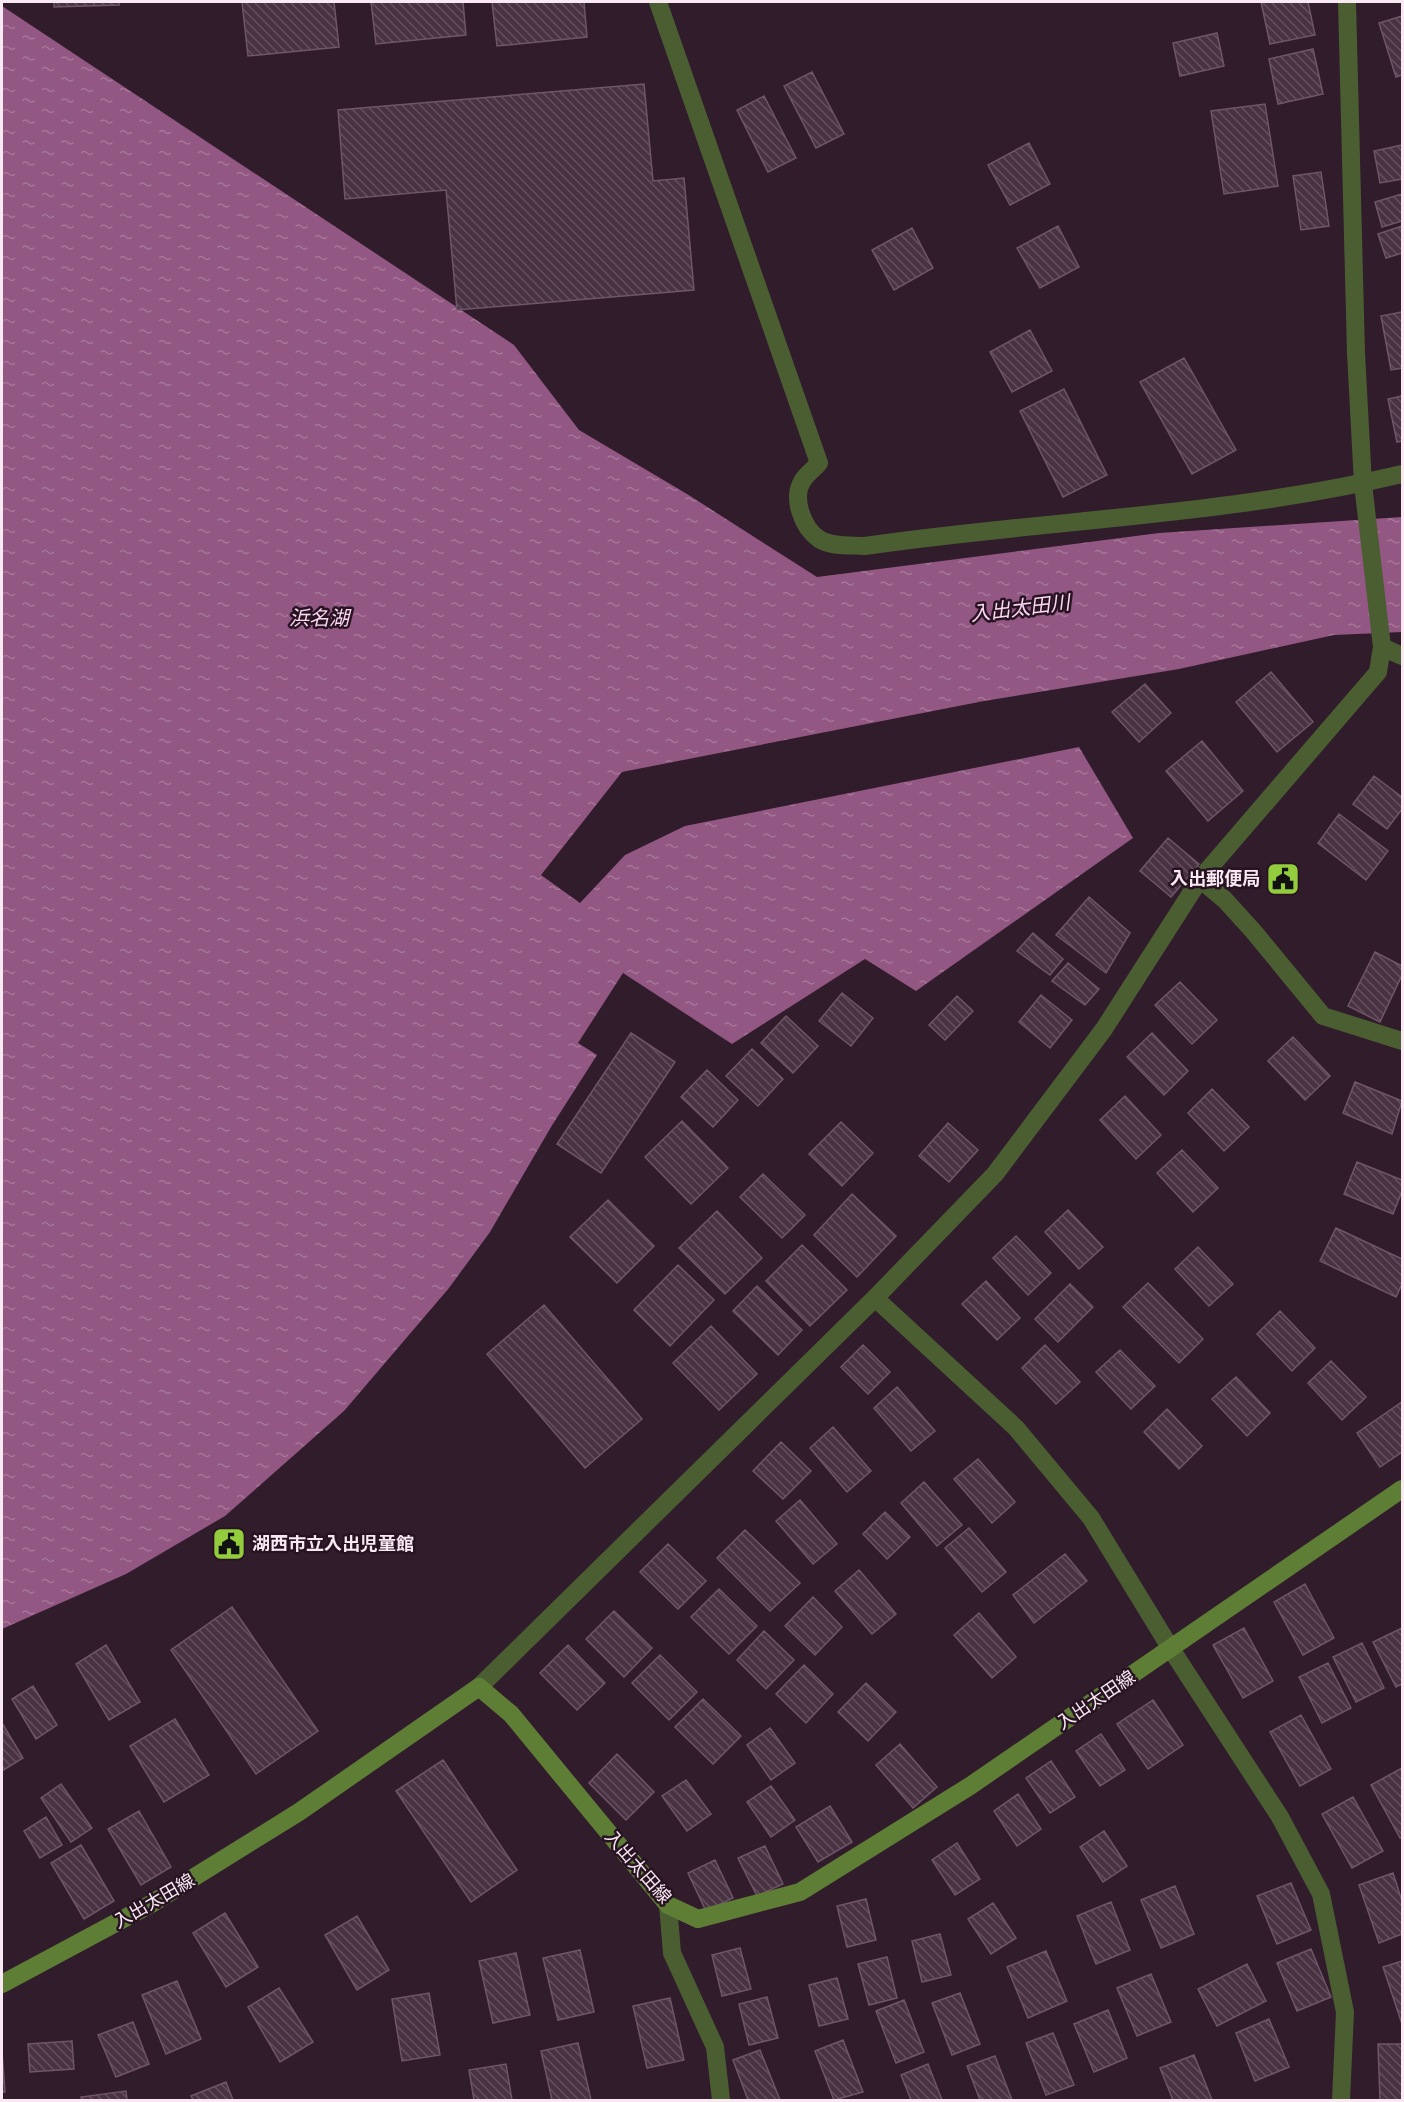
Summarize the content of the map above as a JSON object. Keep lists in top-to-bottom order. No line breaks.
{"streets":{"main road":["入出太田線"]},"water":["入出太田川","浜名湖"],"places":{"public building":["入出郵便局","湖西市立入出児童館"]}}
